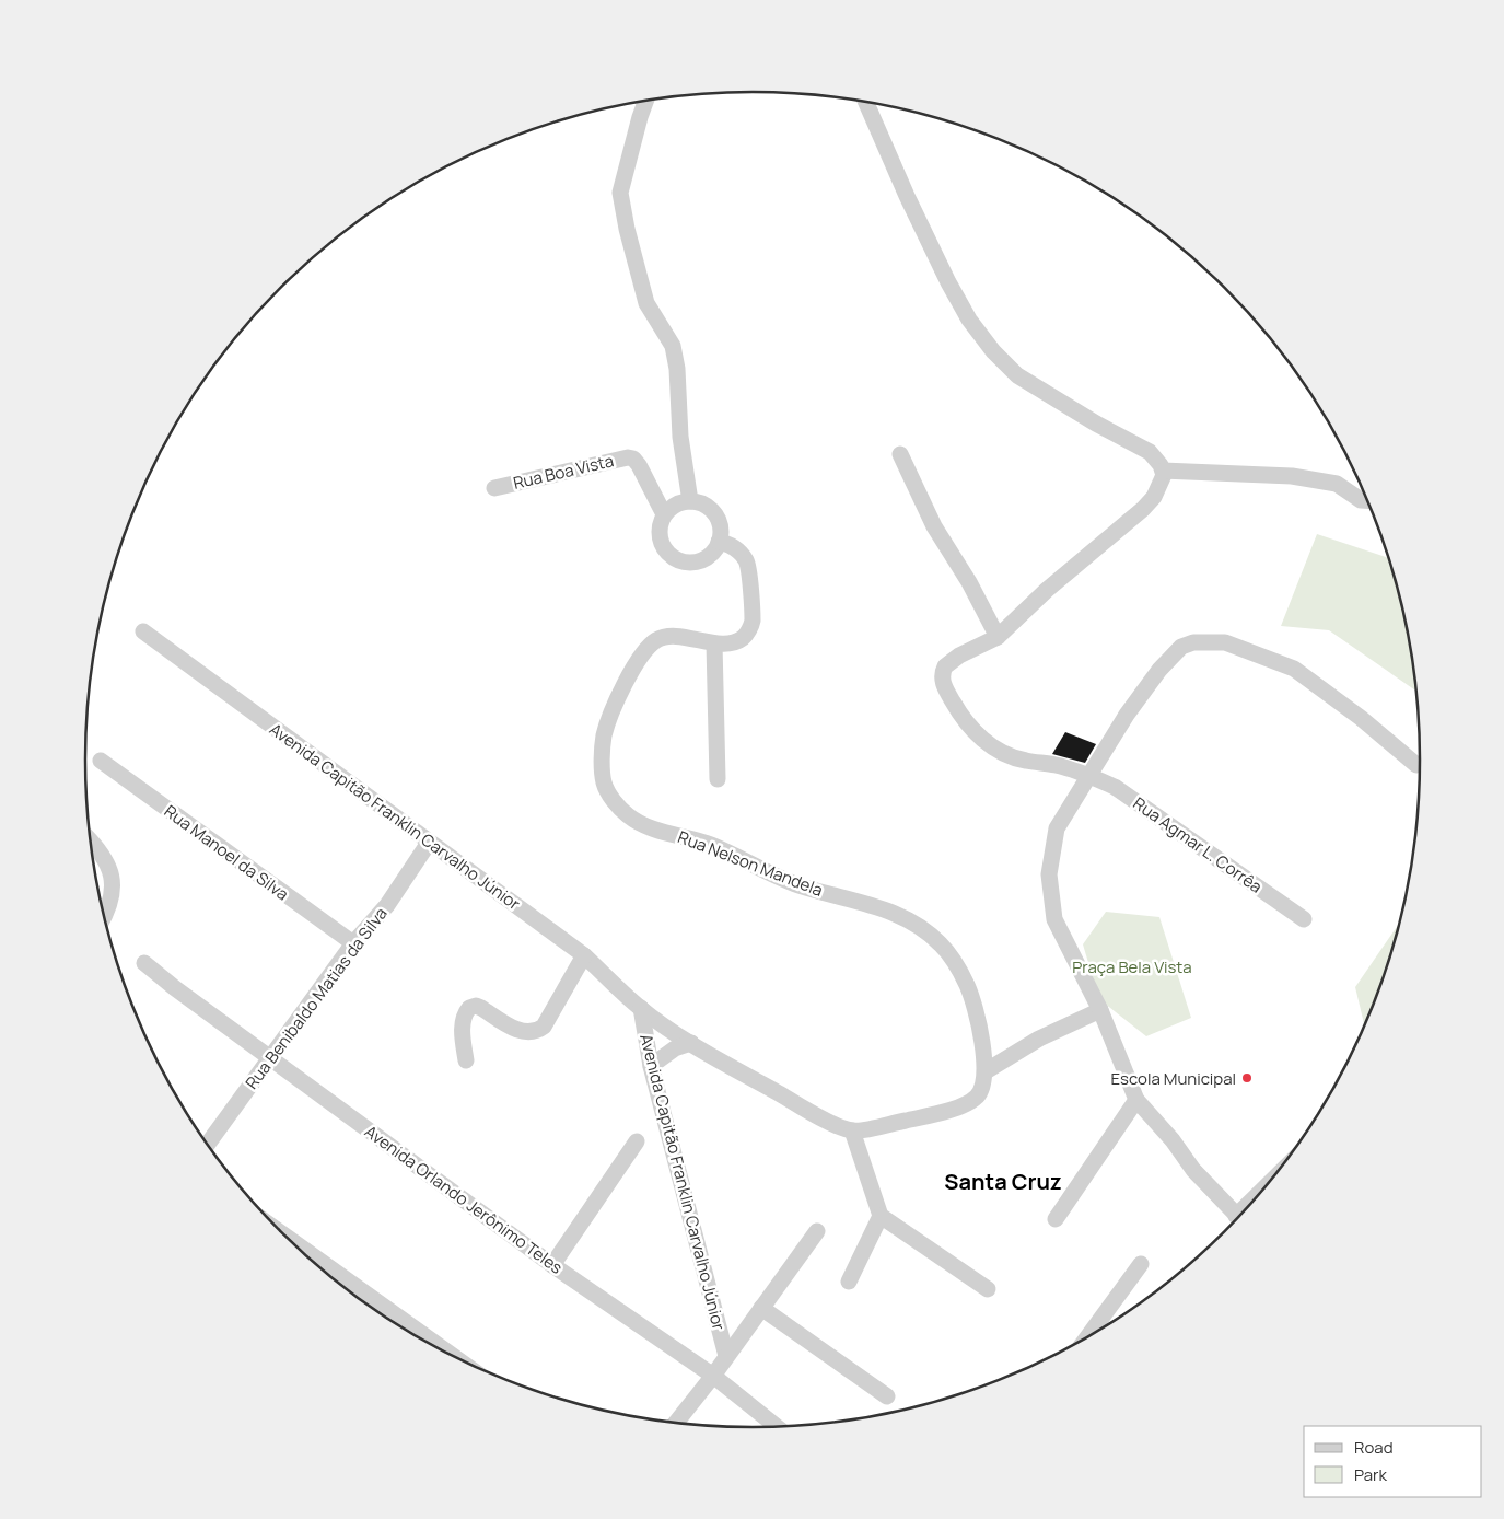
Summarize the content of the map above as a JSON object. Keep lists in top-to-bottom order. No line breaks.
{"streets":{"street":["Rua Boa Vista","Avenida Capitão Franklin Carvalho Júnior","Rua Agmar L. Corrêa","Rua Manoel da Silva","Rua Nelson Mandela","Rua Benibaldo Matias da Silva","Avenida Orlando Jerônimo Teles"]},"crossings":[["Rua Boa Vista","Rua Nelson Mandela"],["Avenida Capitão Franklin Carvalho Júnior","Rua Benibaldo Matias da Silva"],["Rua Manoel da Silva","Rua Benibaldo Matias da Silva"],["Rua Benibaldo Matias da Silva","Avenida Orlando Jerônimo Teles"]],"districts":["Santa Cruz"],"parks":["Praça Bela Vista"],"places":["Escola Municipal"],"legend":["Road","Park"]}
